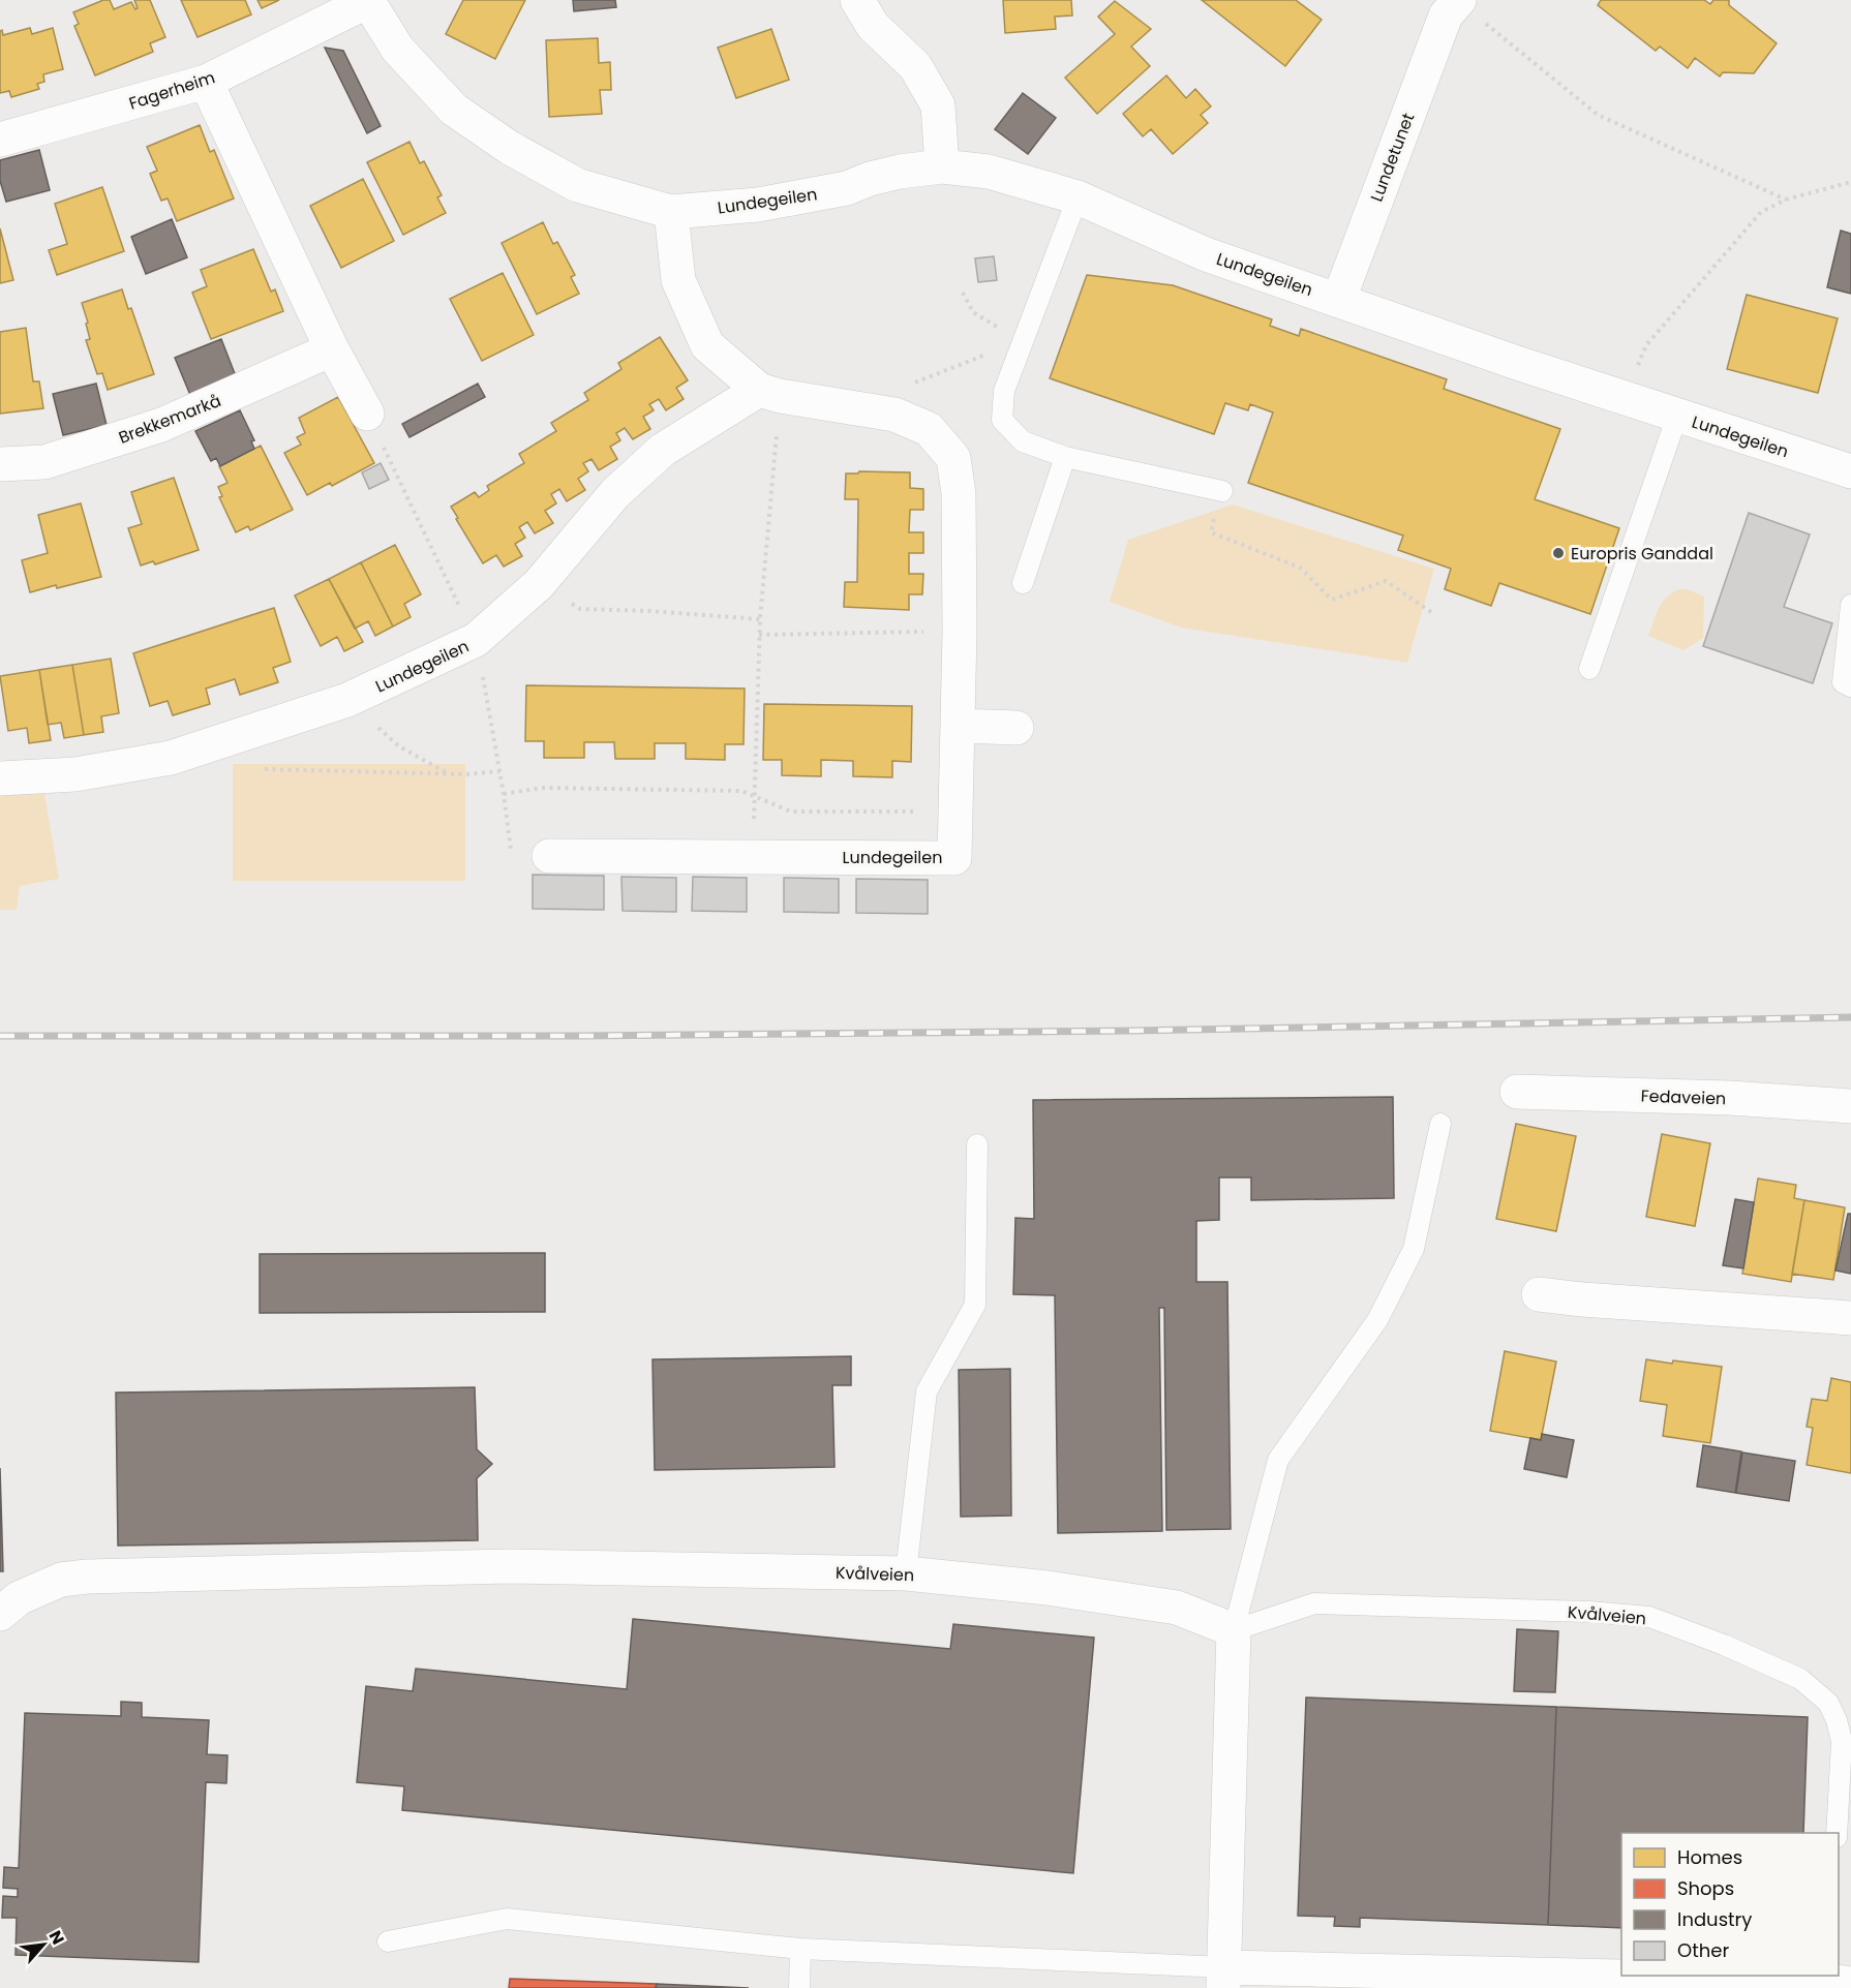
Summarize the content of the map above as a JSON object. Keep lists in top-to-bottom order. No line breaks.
{"streets":{"street":["Fagerheim","Lundetunet","Lundegeilen","Brekkemarkå","Fedaveien","Kvålveien"]},"crossings":[["Fagerheim","Lundegeilen"],["Lundetunet","Lundegeilen"]],"places":["Europris Ganddal"],"legend":["Homes","Shops","Industry","Other"],"north":"top right"}
